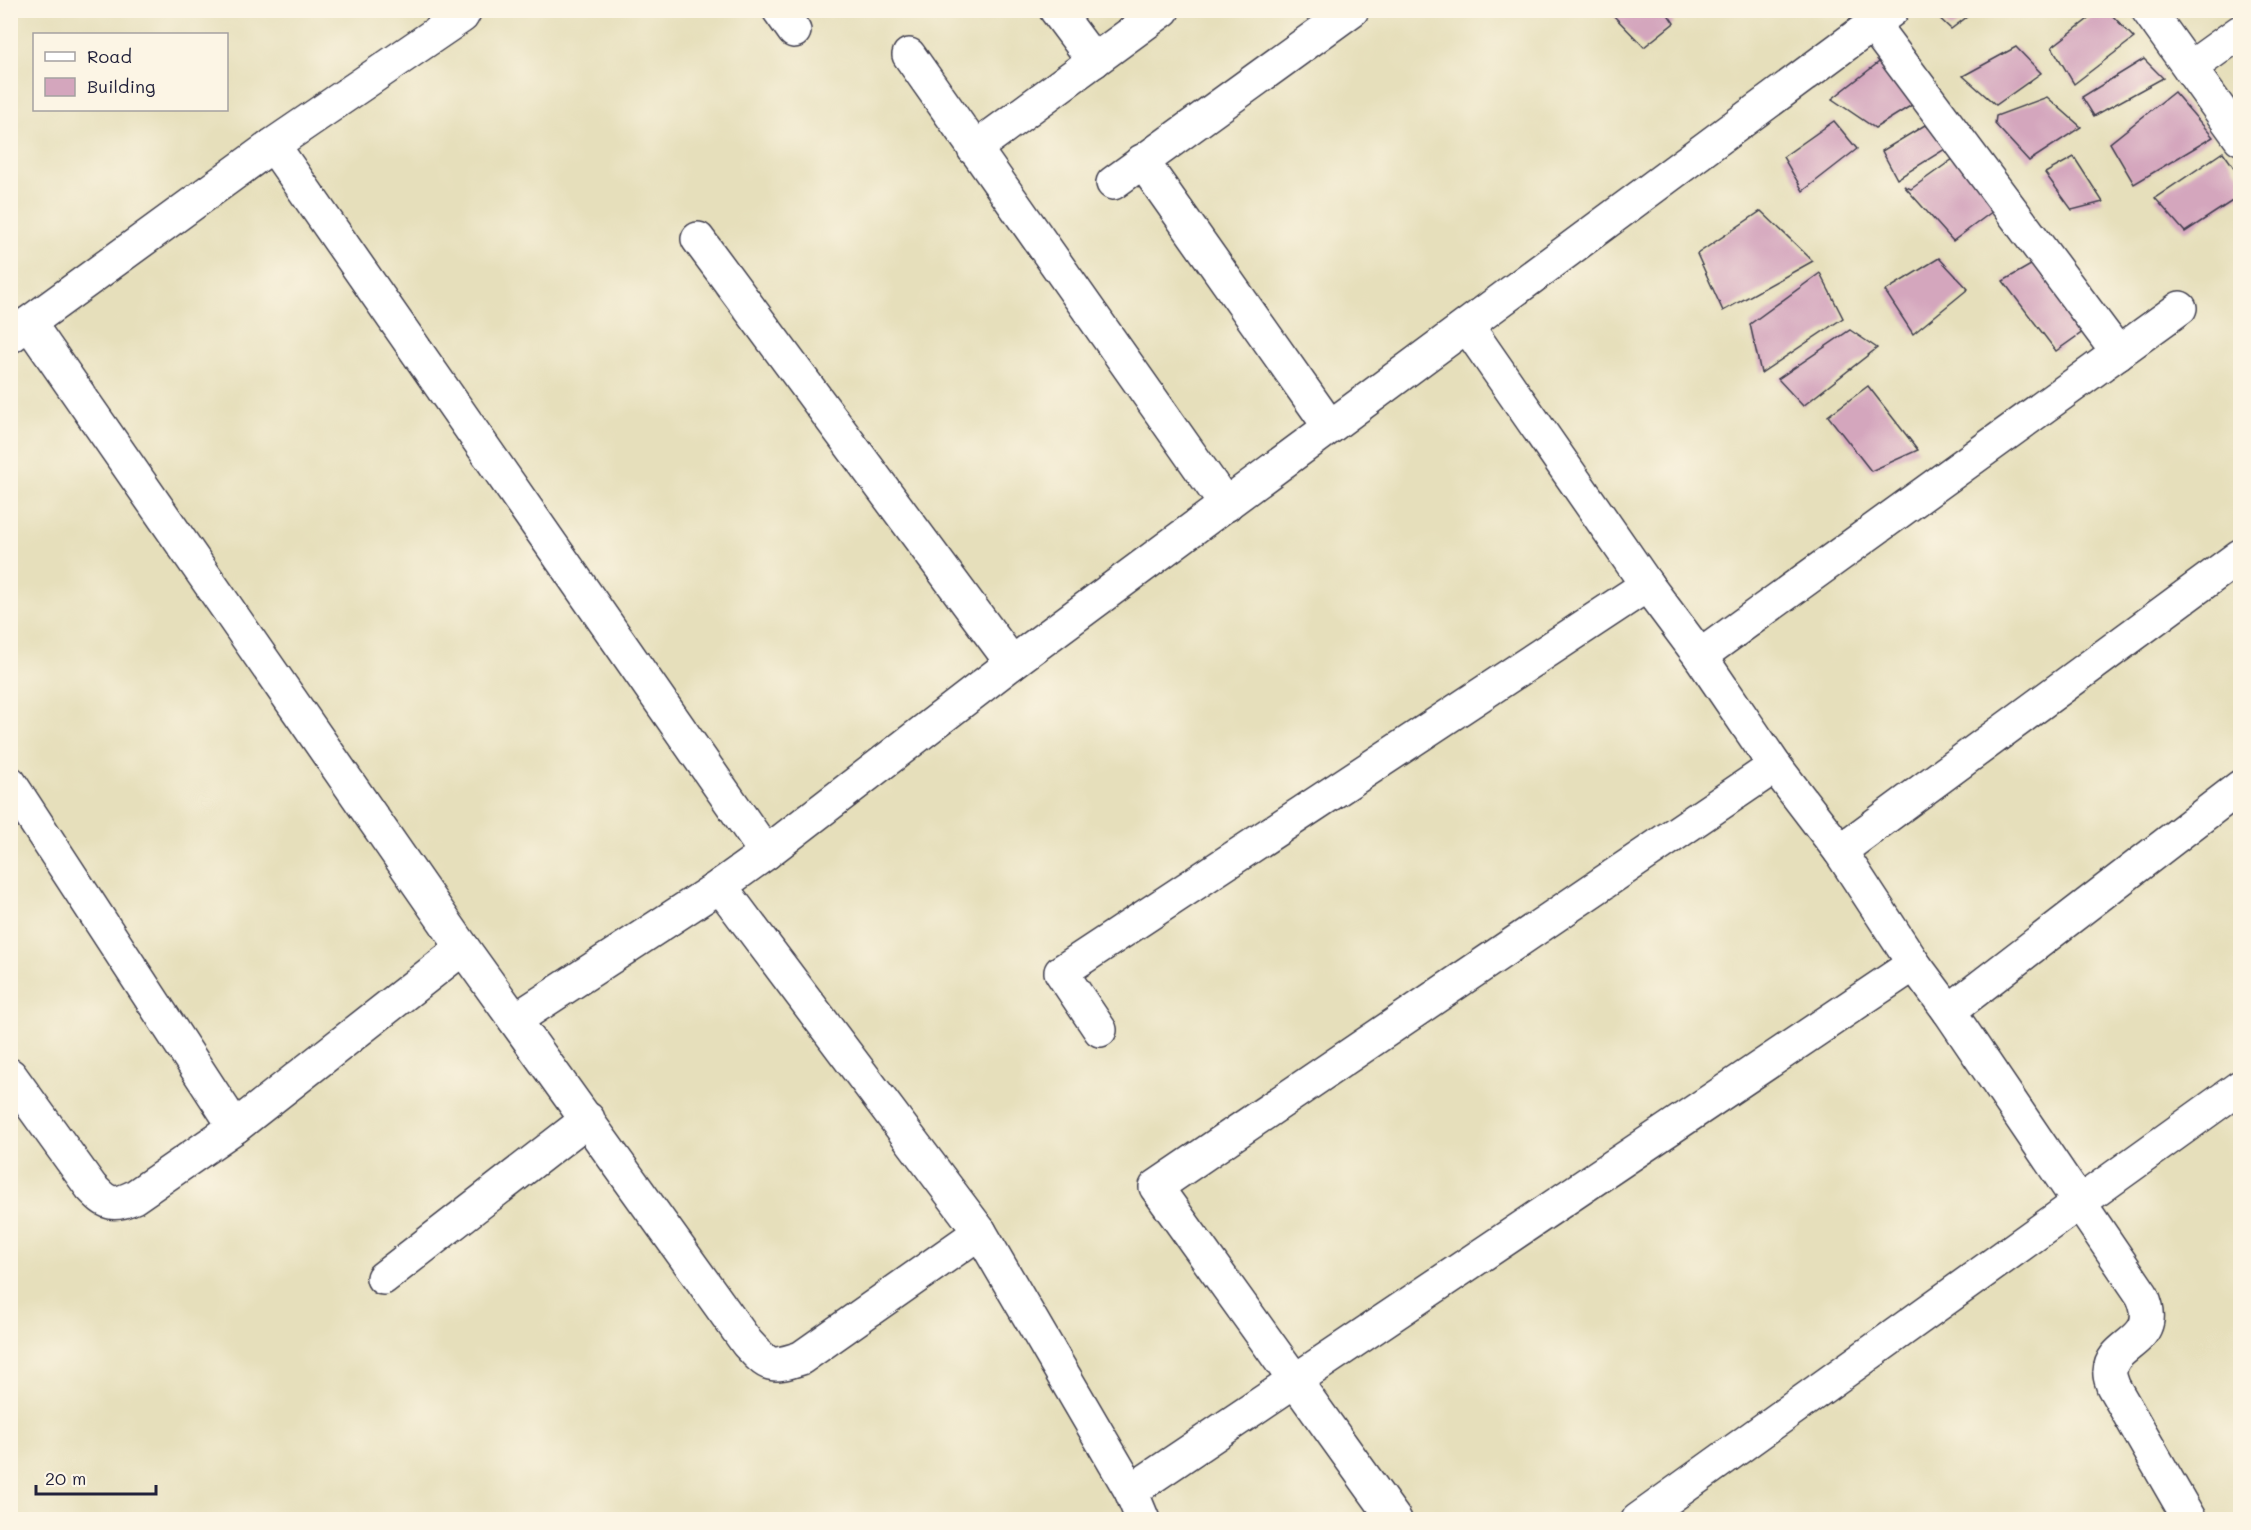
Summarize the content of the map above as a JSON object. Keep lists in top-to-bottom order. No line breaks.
{"legend":["Road","Building"],"scale_bar":"20 m"}
